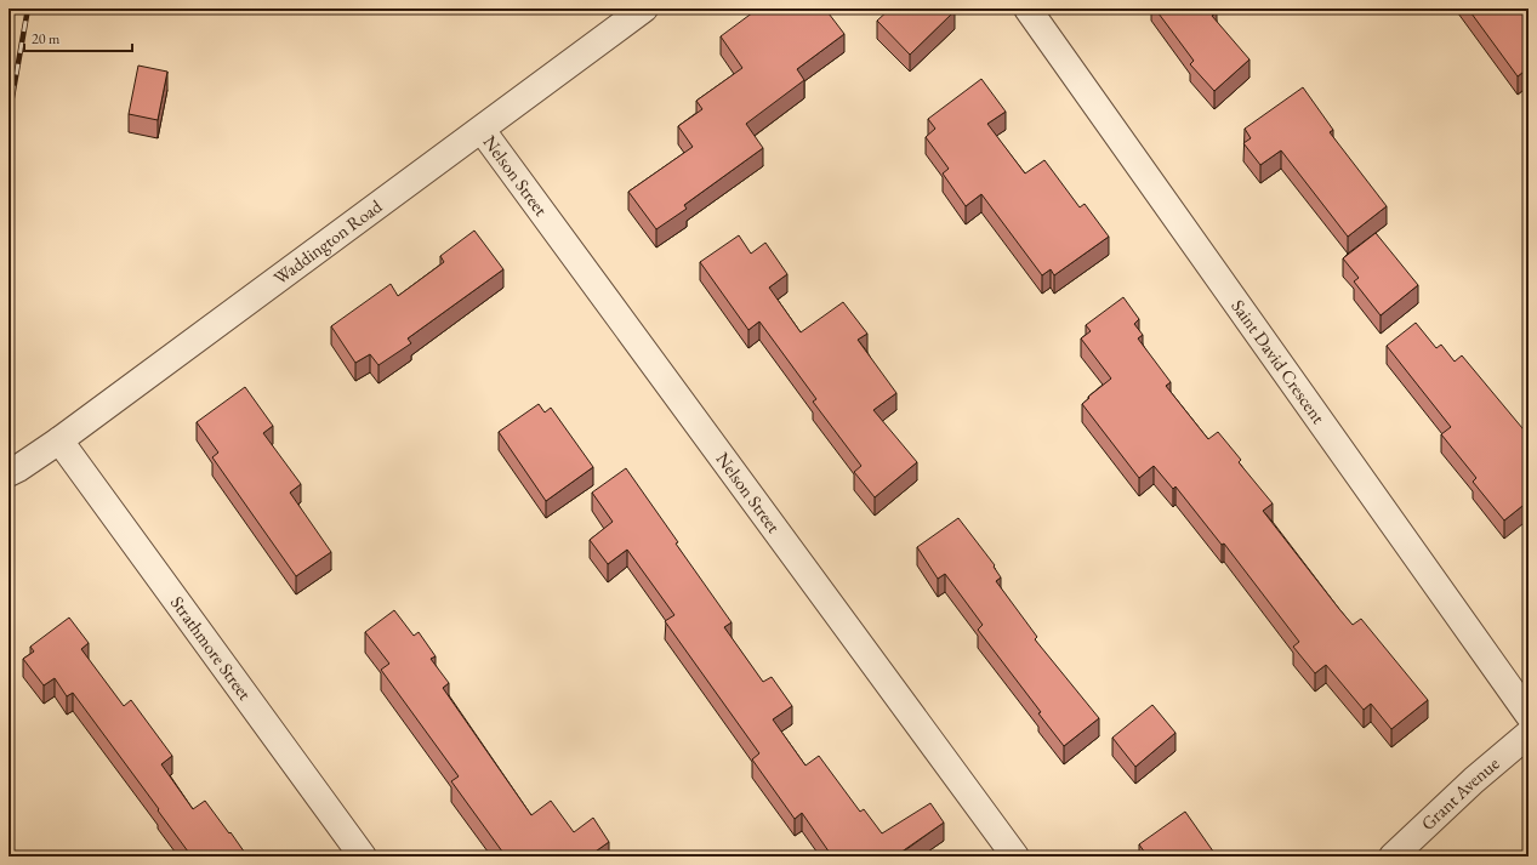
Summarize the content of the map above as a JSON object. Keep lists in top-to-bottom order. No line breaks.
{"streets":{"street":["Nelson Street","Waddington Road","Saint David Crescent","Strathmore Street","Grant Avenue"]},"crossings":[["Nelson Street","Waddington Road"],["Waddington Road","Strathmore Street"]],"scale_bar":"20 m"}
